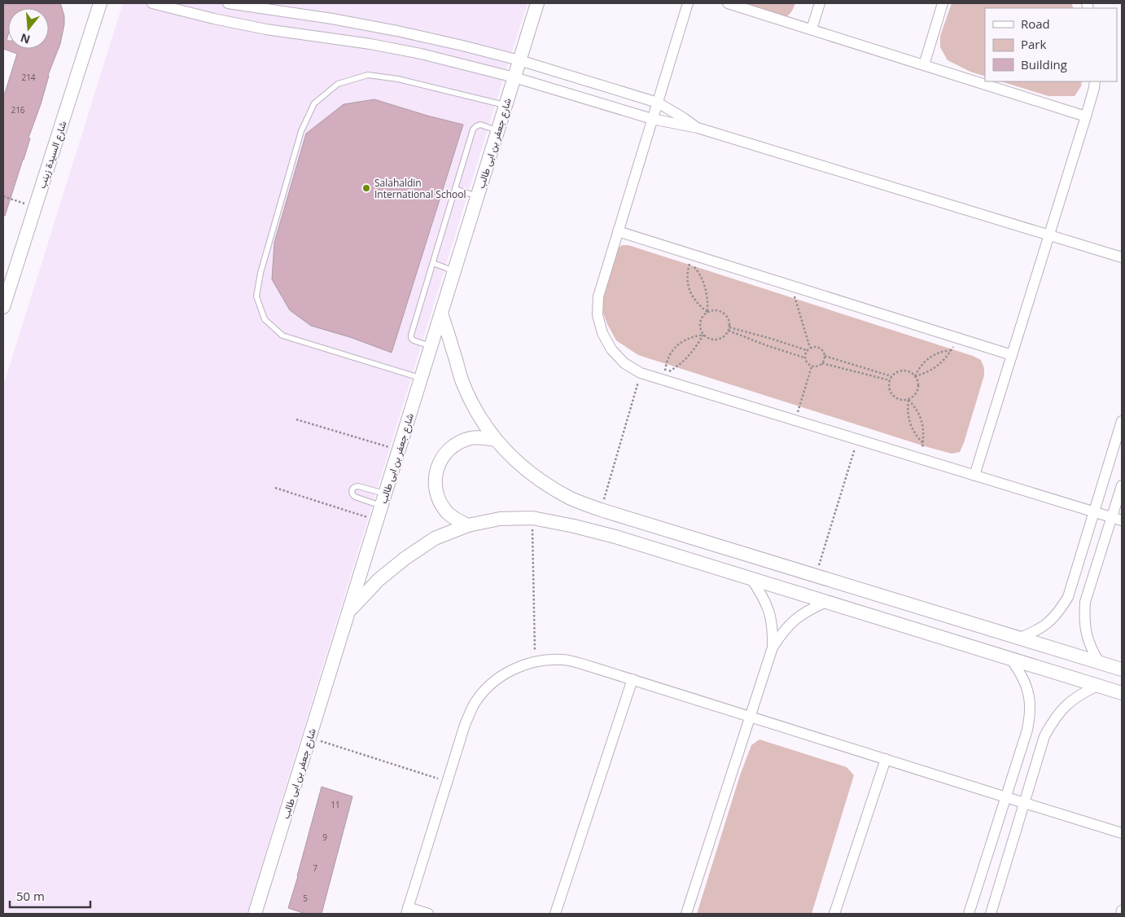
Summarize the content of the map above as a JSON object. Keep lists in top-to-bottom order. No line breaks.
{"streets":{"street":["شارع جعفر بن ابى طالب","شارع السيدة زينب"]},"places":["Salahaldin International School"],"house_numbers":["214","216","11","9","7","5"],"legend":["Road","Park","Building"],"scale_bar":"50 m","north":"bottom"}
